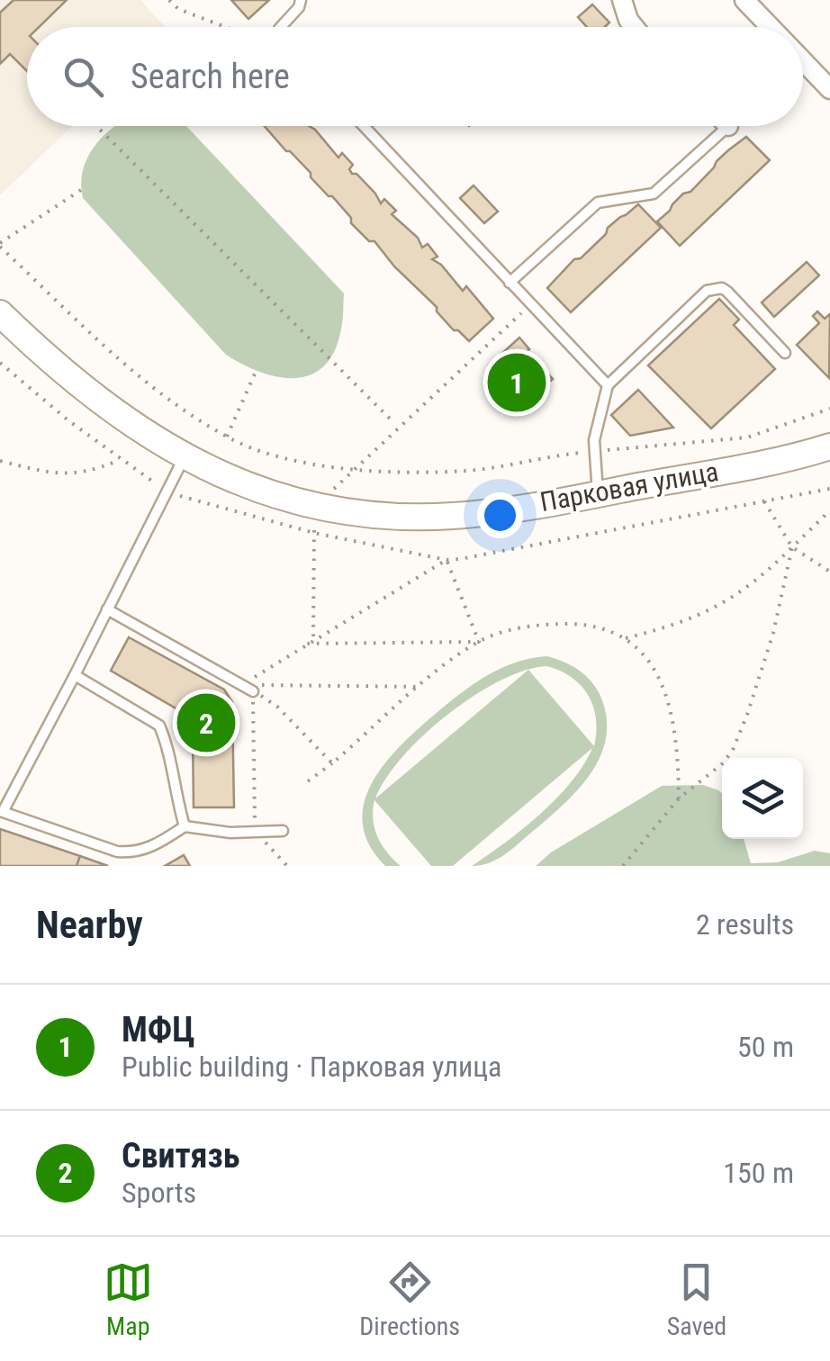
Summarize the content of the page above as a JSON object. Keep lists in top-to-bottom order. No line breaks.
{"streets":{"street":["Парковая улица"]},"page":{"search":"Search here","pins":["1","2"],"heading":["Nearby","2 results"],"list":[{"mark":"1","name":"МФЦ","note":"Public building · Парковая улица","value":"50 m"},{"mark":"2","name":"Свитязь","note":"Sports","value":"150 m"}],"nav":["Map","Directions","Saved"]}}
